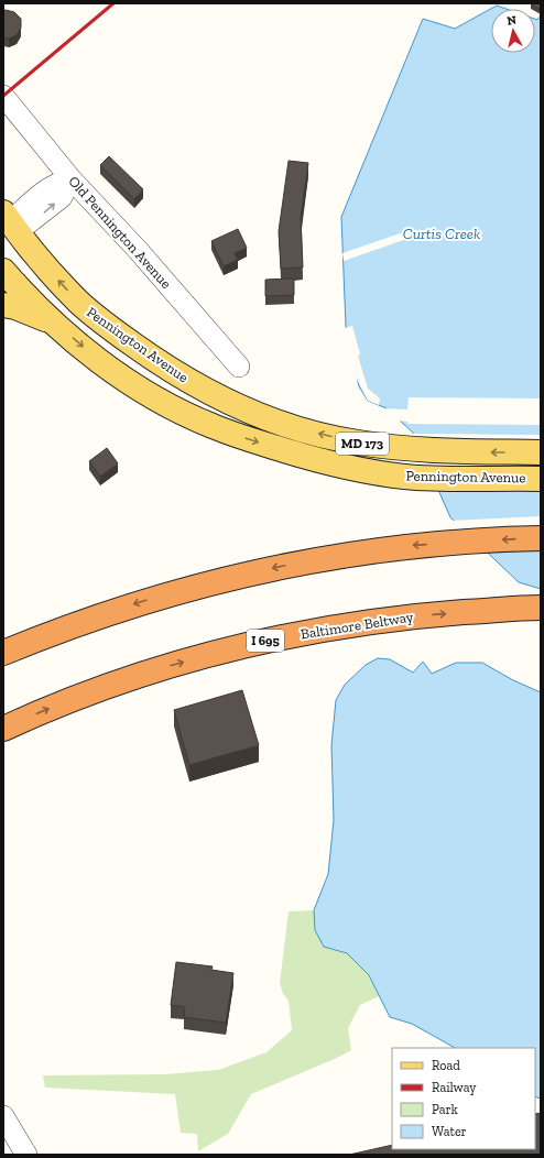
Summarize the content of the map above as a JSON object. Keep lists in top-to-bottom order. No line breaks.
{"streets":{"highway":["Baltimore Beltway","I 695"],"main road":["Pennington Avenue","MD 173"],"street":["Old Pennington Avenue"]},"water":["Curtis Creek"],"legend":["Road","Railway","Park","Water"],"north":"top"}
